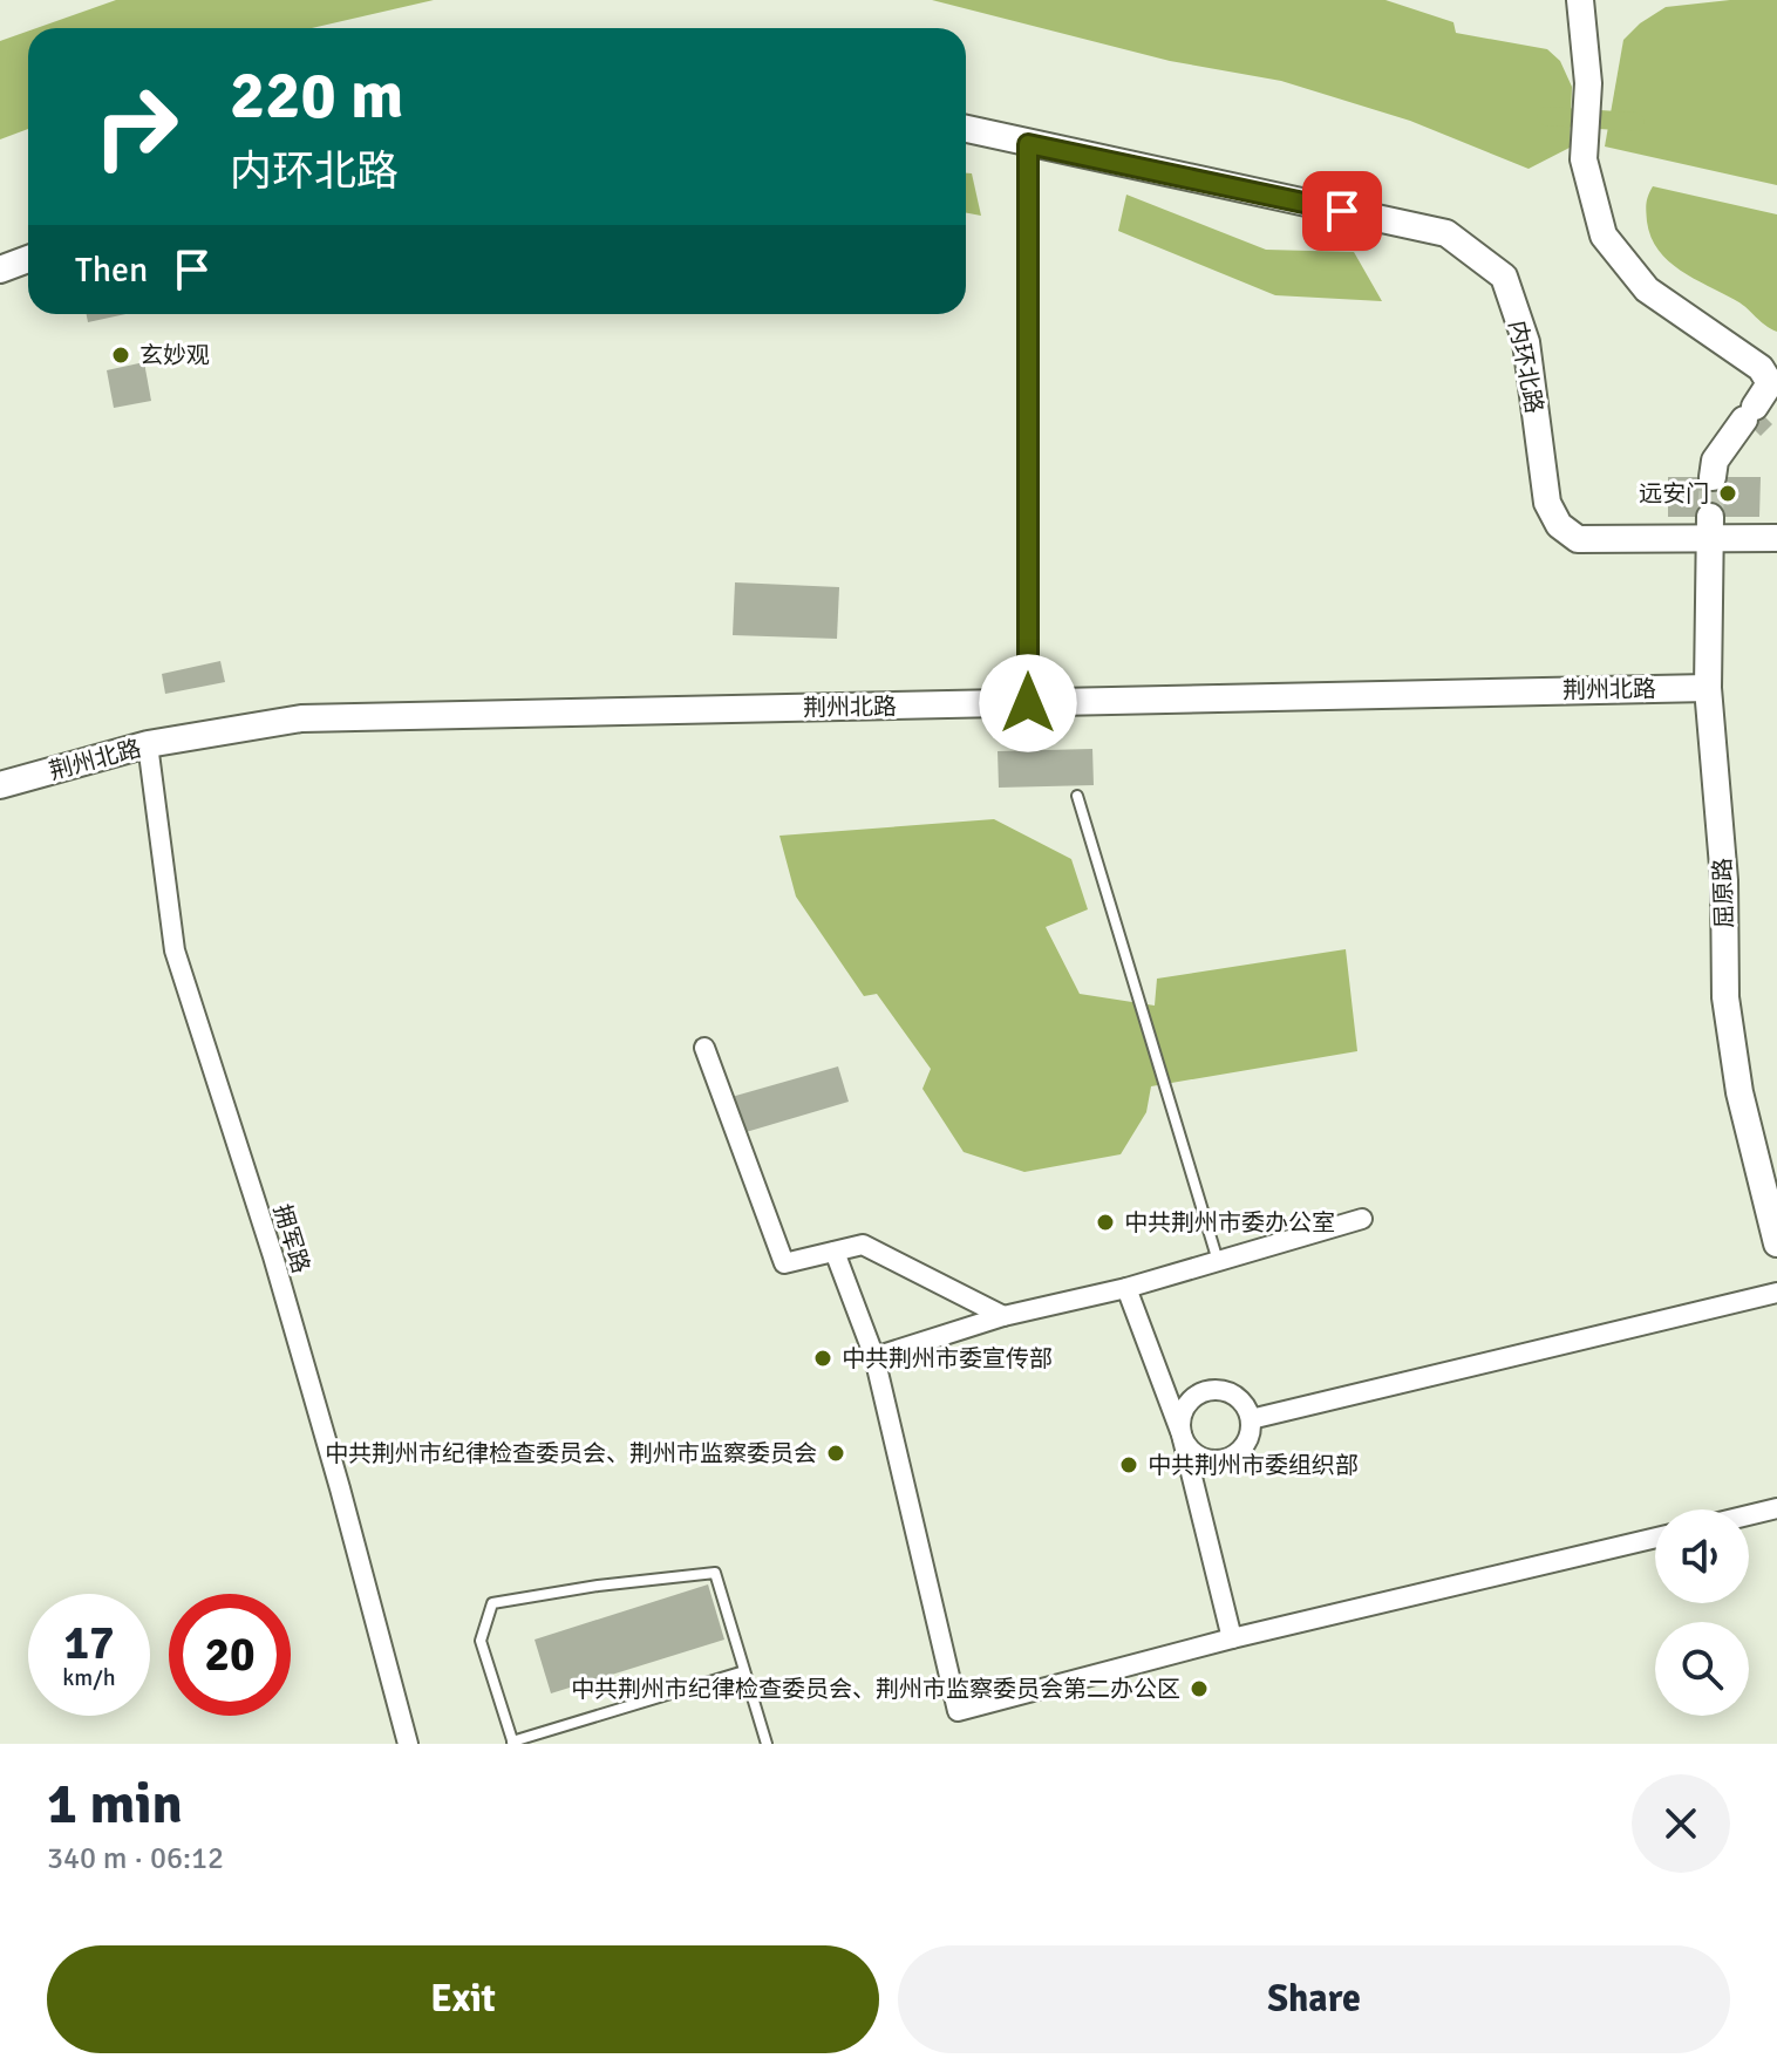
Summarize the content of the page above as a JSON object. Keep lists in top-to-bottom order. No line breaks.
{"streets":{"street":["内环北路","荆州北路","屈原路","拥军路"]},"crossings":[["内环北路","屈原路"],["荆州北路","屈原路"],["荆州北路","拥军路"]],"places":["玄妙观","远安门","中共荆州市委办公室","中共荆州市委宣传部","中共荆州市纪律检查委员会、荆州市监察委员会","中共荆州市委组织部","中共荆州市纪律检查委员会、荆州市监察委员会第二办公区"],"page":{"turn":["220 m","内环北路"],"then":"Then","speed":"17 km/h","limit":"20","heading":["1 min","340 m · 06:12"],"buttons":["Exit","Share"]}}
